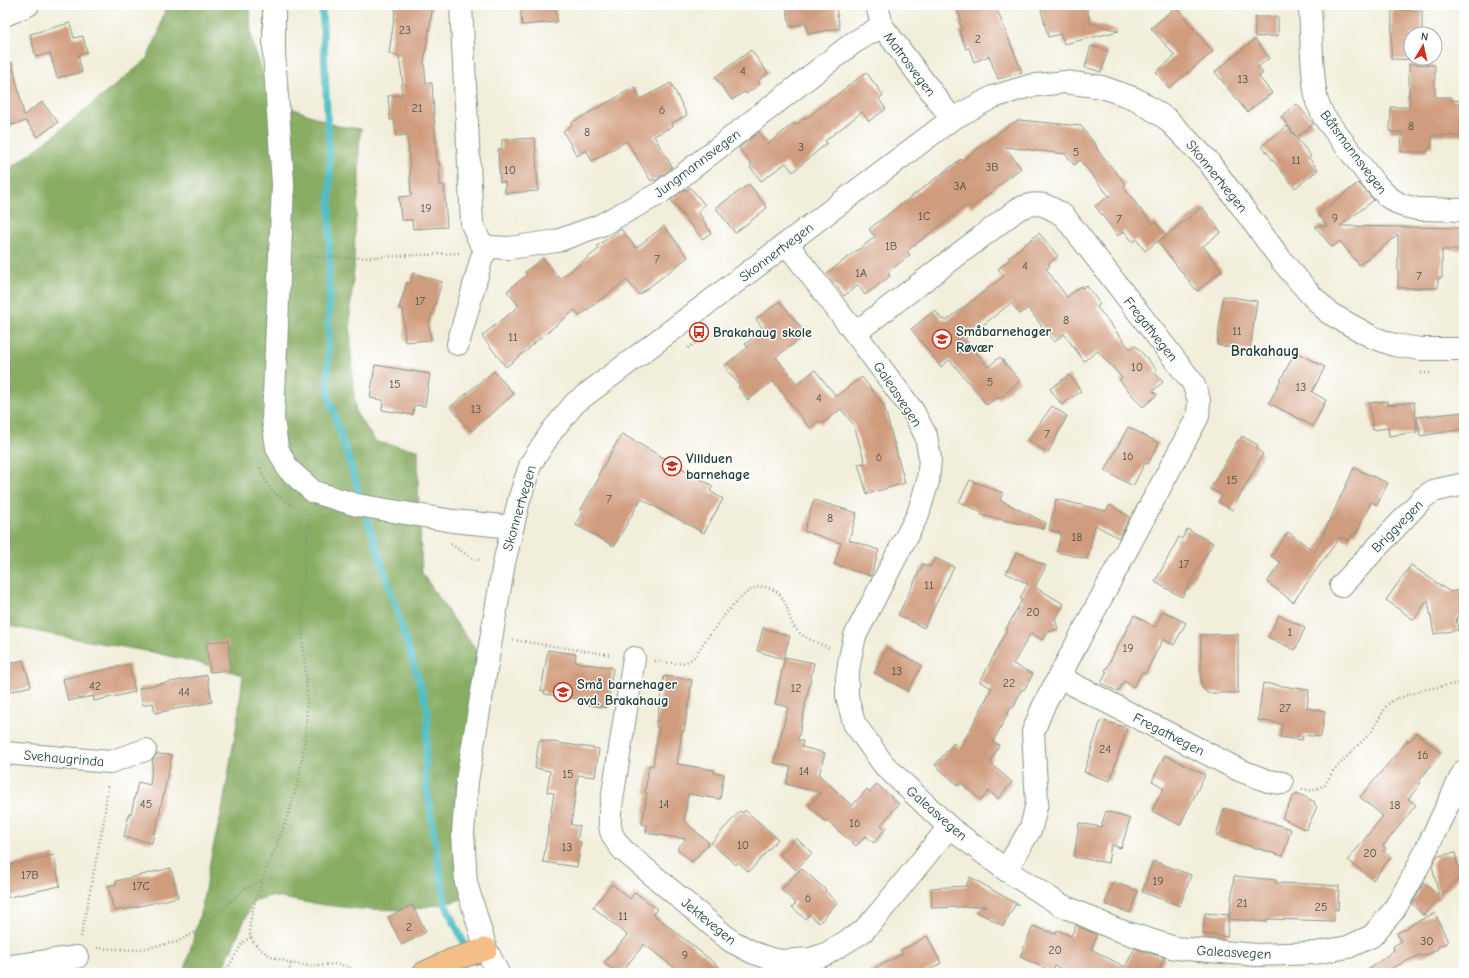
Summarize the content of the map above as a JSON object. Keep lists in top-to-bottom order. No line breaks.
{"streets":{"street":["Matrosvegen","Båtsmannsvegen","Jungmannsvegen","Skonnertvegen","Fregattvegen","Galeasvegen","Briggvegen","Svehaugrinda","Jektevegen"]},"crossings":[["Matrosvegen","Jungmannsvegen"],["Matrosvegen","Skonnertvegen"],["Skonnertvegen","Galeasvegen"],["Fregattvegen","Galeasvegen"],["Galeasvegen","Jektevegen"]],"districts":["Brakahaug"],"places":{"bus stop":["Brakahaug skole"],"school or university":["Småbarnehager Røvær","Villduen barnehage","Små barnehager avd. Brakahaug"]},"house_numbers":["23","2","4","13","21","6","8","8","3","5","11","3B","10","3A","19","1C","9","7","1B","7","4","1A","7","17","8","11","11","10","5","15","13","4","13","7","16","6","15","7","8","18","17","11","20","1","19","13","22","42","12","44","27","24","16","14","15","45","14","18","16","10","13","20","17B","19","17C","6","21","25","11","2","30","20","9"],"north":"top"}
